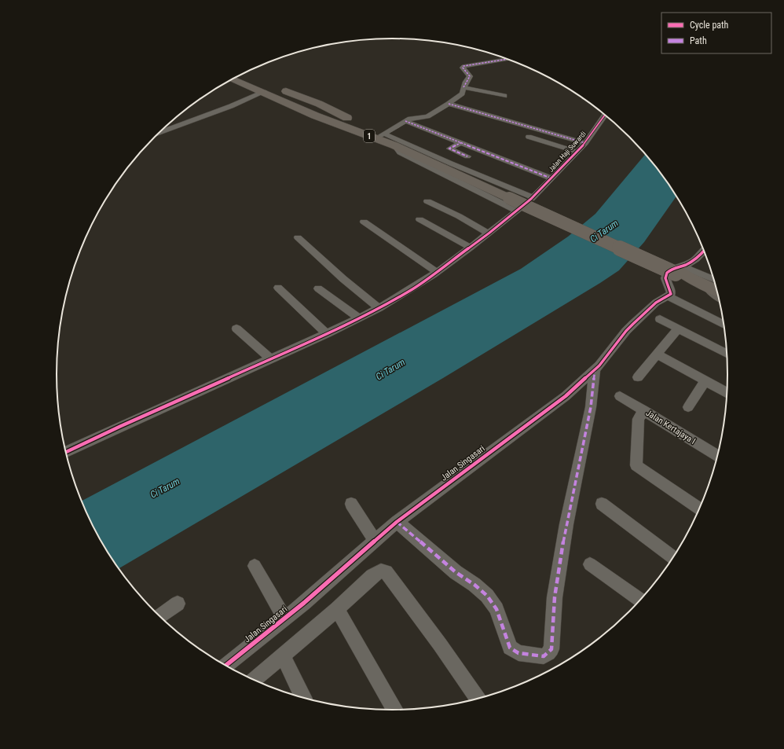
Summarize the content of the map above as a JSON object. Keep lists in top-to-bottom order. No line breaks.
{"streets":{"main road":["1"],"street":["Jalan Haji Suwardi","Jalan Kertajaya I","Jalan Singasari"]},"crossings":[["1","Jalan Haji Suwardi"]],"water":["Ci Tarum"],"legend":["Cycle path","Path"]}
